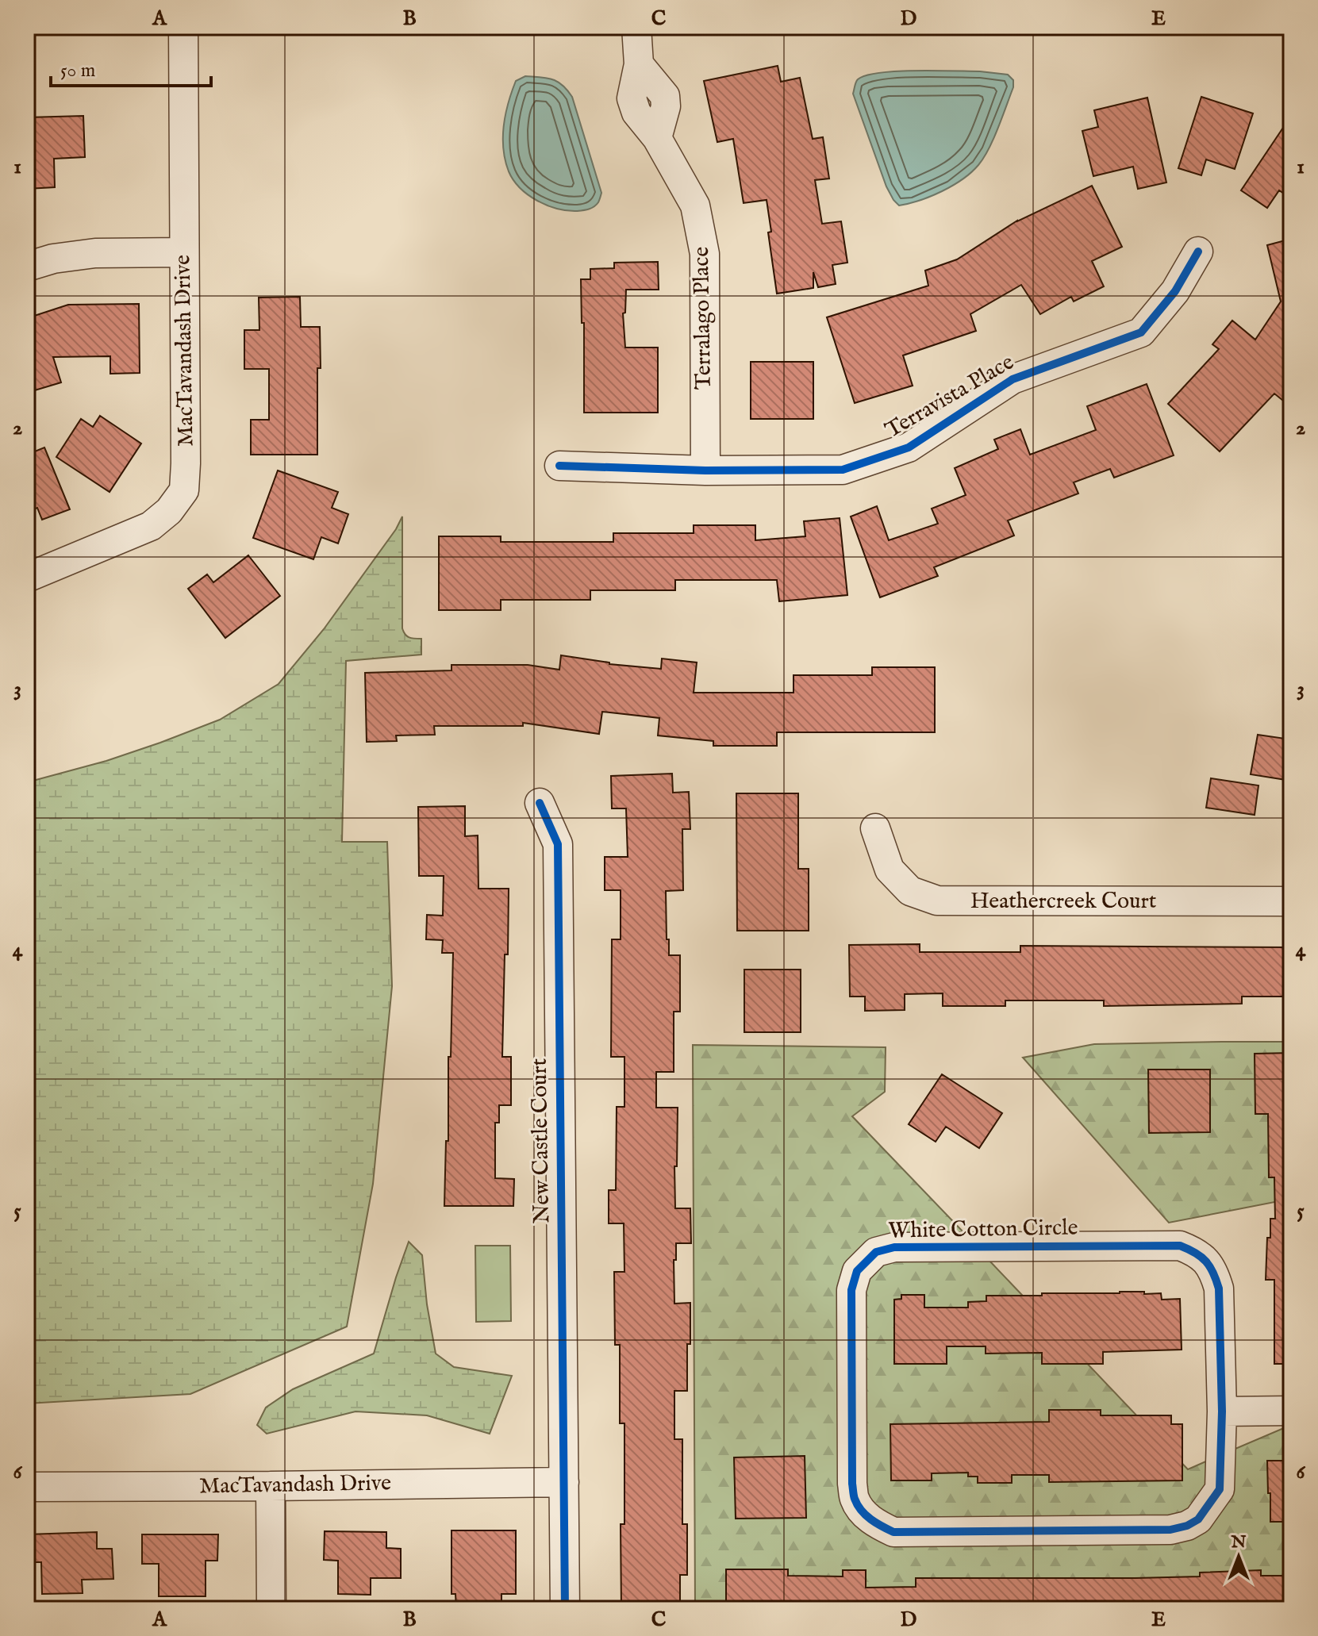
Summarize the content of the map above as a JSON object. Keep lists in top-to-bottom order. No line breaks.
{"streets":{"street":["Terralago Place","MacTavandash Drive","Terravista Place","Heathercreek Court","New Castle Court","White Cotton Circle"]},"crossings":[["Terralago Place","Terravista Place"],["MacTavandash Drive","New Castle Court"]],"scale_bar":"50 m","north":"top","grid":{"columns":["A","B","C","D","E"],"rows":["1","2","3","4","5","6"]}}
